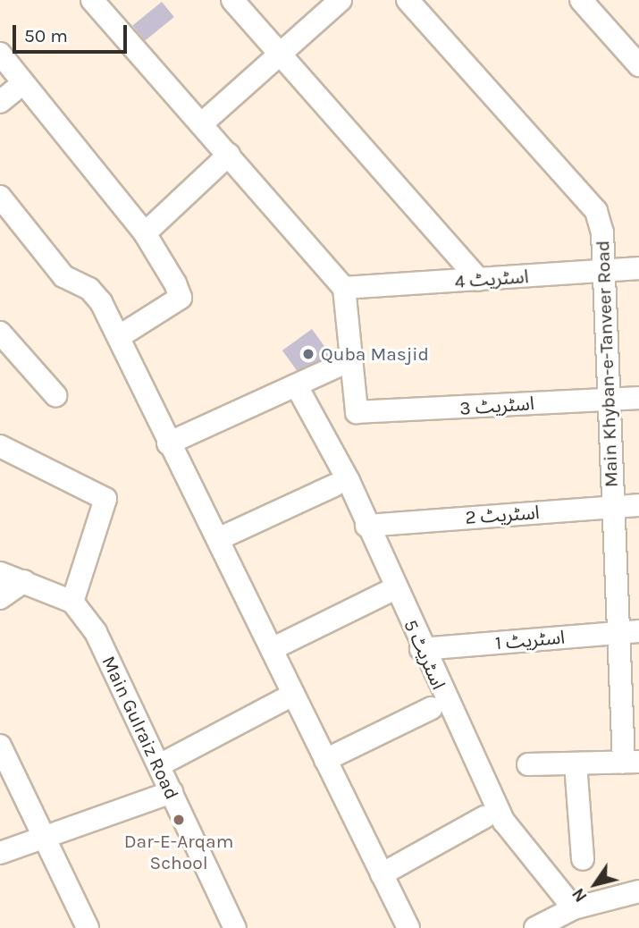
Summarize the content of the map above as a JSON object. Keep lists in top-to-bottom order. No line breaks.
{"streets":{"street":["اسٹریٹ 4","Main Khyban-e-Tanveer Road","اسٹریٹ 3","اسٹریٹ 2","اسٹریٹ 1","اسٹریٹ 5","Main Gulraiz Road"]},"crossings":[["اسٹریٹ 4","Main Khyban-e-Tanveer Road"],["Main Khyban-e-Tanveer Road","اسٹریٹ 3"],["Main Khyban-e-Tanveer Road","اسٹریٹ 2"],["Main Khyban-e-Tanveer Road","اسٹریٹ 1"],["اسٹریٹ 2","اسٹریٹ 5"],["اسٹریٹ 1","اسٹریٹ 5"]],"places":["Quba Masjid","Dar-E-Arqam School"],"scale_bar":"50 m","north":"bottom left"}
